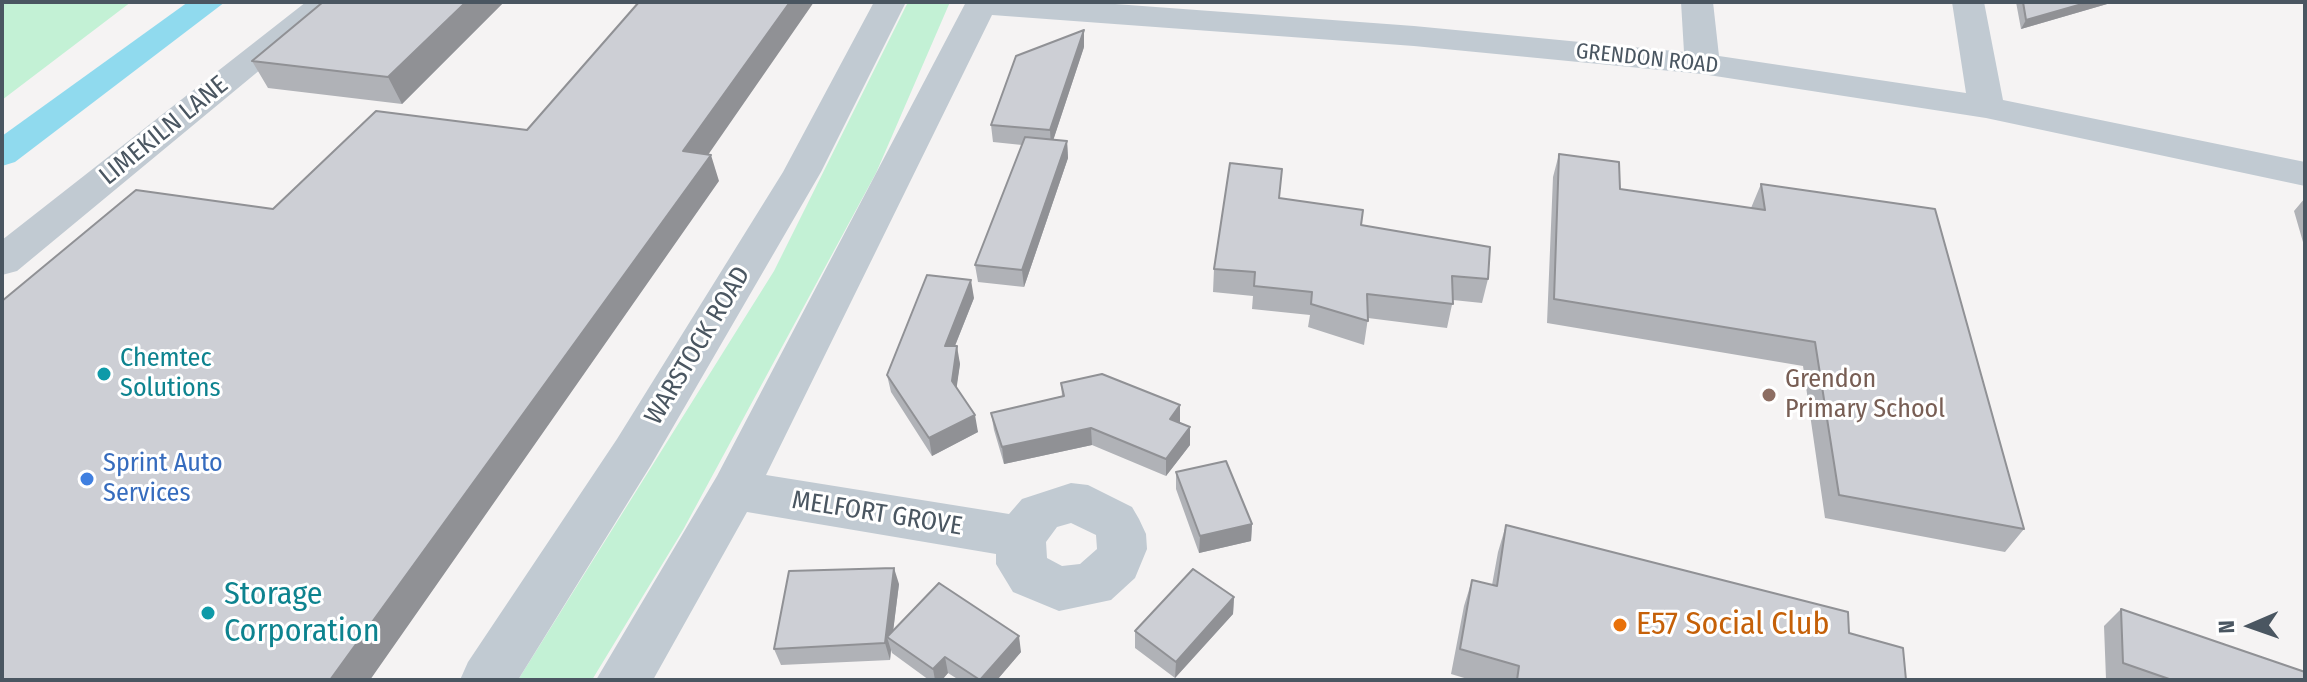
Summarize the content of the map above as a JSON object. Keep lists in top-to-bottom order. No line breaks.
{"streets":{"street":["GRENDON ROAD","LIMEKILN LANE","WARSTOCK ROAD","MELFORT GROVE"]},"places":["Chemtec Solutions","Grendon Primary School","Sprint Auto Services","Storage Corporation","E57 Social Club"],"north":"left"}
